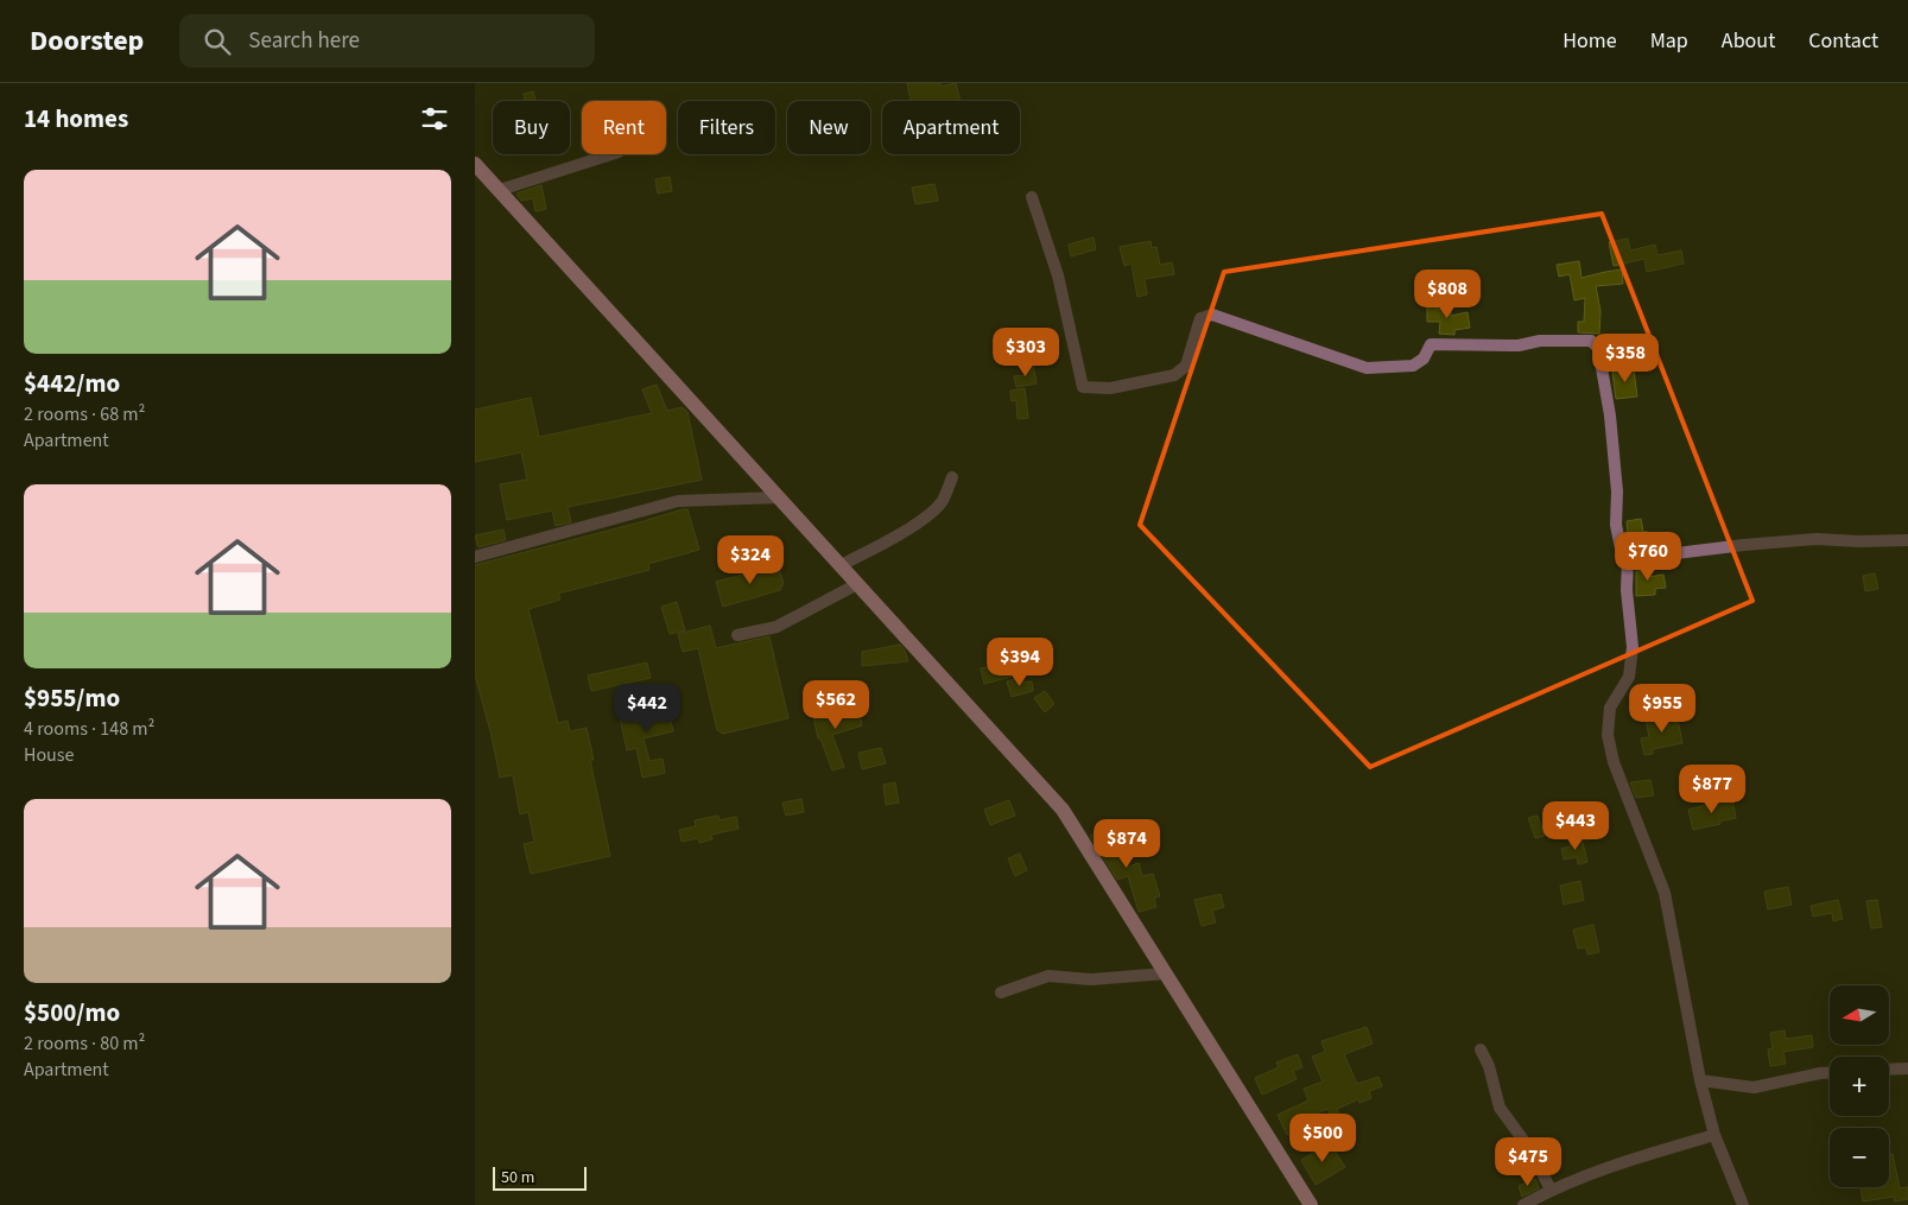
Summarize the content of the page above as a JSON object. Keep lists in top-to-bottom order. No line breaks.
{"scale_bar":"50 m","north":"left","page":{"header":"Doorstep","search":"Search here","nav":["Home","Map","About","Contact"],"heading":"14 homes","chip":["Buy","Rent","Filters","New","Apartment"],"list":[{"name":"$442/mo","note":"2 rooms · 68 m² · Apartment"},{"name":"$955/mo","note":"4 rooms · 148 m² · House"},{"name":"$500/mo","note":"2 rooms · 80 m² · Apartment"}],"price":["$808","$303","$358","$760","$324","$394","$562","$442","$955","$877","$443","$874","$500","$475"],"map_buttons":["+","−"],"scale":"50 m"}}
